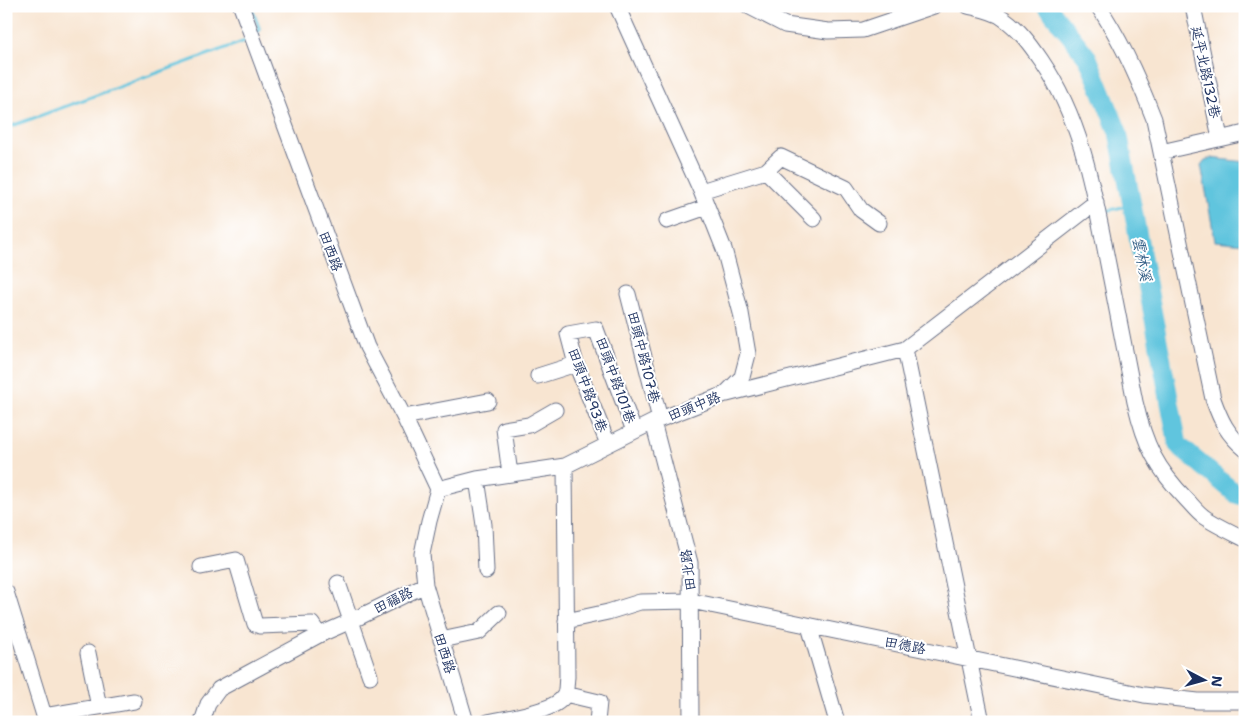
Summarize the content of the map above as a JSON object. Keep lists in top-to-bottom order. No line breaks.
{"streets":{"street":["延平北路132巷","田西路","田頭中路107巷","田頭中路101巷","田頭中路93巷","田頭中路","田北路","田福路","田德路"]},"crossings":[["田西路","田福路"],["田頭中路107巷","田頭中路"],["田頭中路107巷","田北路"],["田頭中路101巷","田頭中路93巷"],["田頭中路101巷","田頭中路"],["田頭中路93巷","田頭中路"],["田頭中路","田北路"],["田北路","田德路"]],"water":["雲林溪"],"north":"right"}
